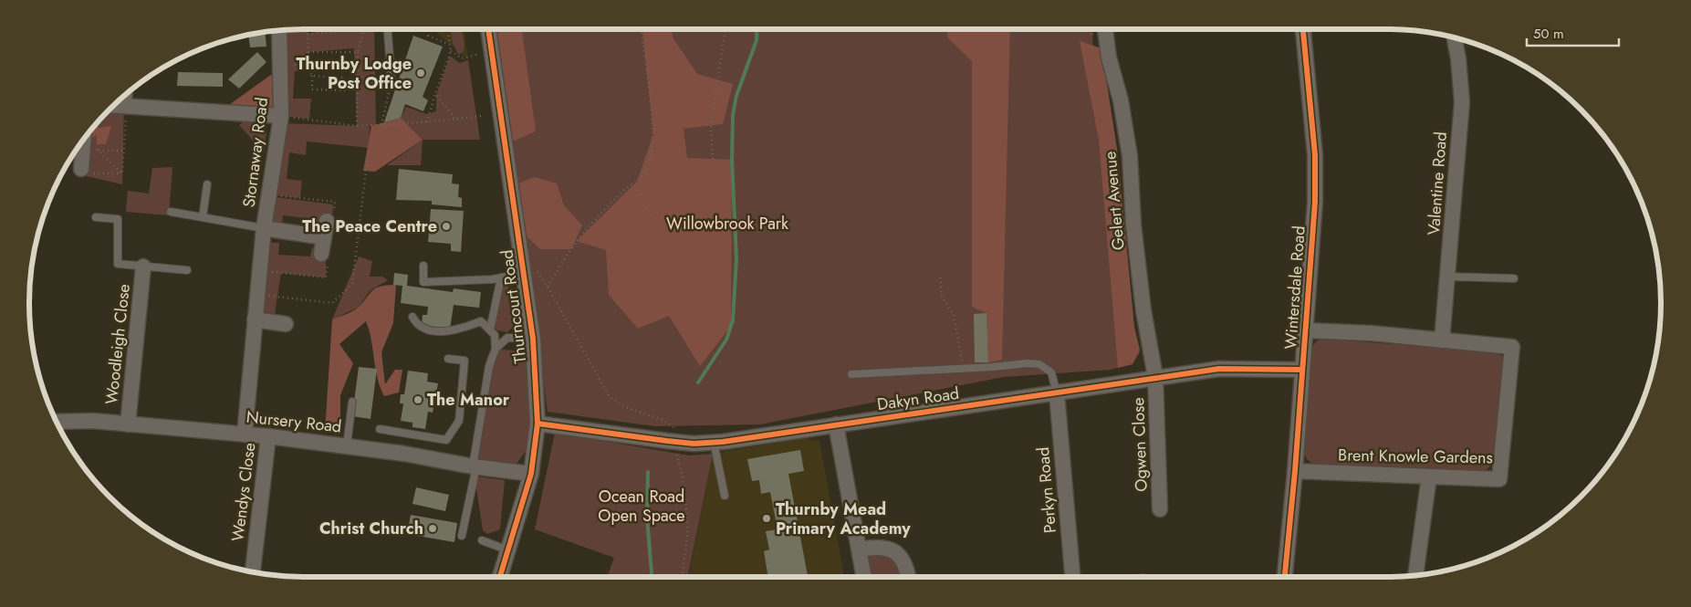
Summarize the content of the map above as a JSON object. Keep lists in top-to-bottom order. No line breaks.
{"streets":{"street":["Stornaway Road","Valentine Road","Gelert Avenue","Wintersdale Road","Thurncourt Road","Woodleigh Close","Dakyn Road","Nursery Road","Ogwen Close","Brent Knowle Gardens","Perkyn Road","Wendys Close"]},"crossings":[["Stornaway Road","Nursery Road"],["Valentine Road","Brent Knowle Gardens"],["Gelert Avenue","Dakyn Road"],["Gelert Avenue","Ogwen Close"],["Wintersdale Road","Dakyn Road"],["Wintersdale Road","Brent Knowle Gardens"],["Thurncourt Road","Dakyn Road"],["Thurncourt Road","Nursery Road"],["Woodleigh Close","Nursery Road"],["Dakyn Road","Ogwen Close"],["Dakyn Road","Perkyn Road"],["Nursery Road","Wendys Close"]],"parks":["Willowbrook Park","Ocean Road Open Space"],"places":["Thurnby Lodge Post Office","The Peace Centre","The Manor","Thurnby Mead Primary Academy","Christ Church"],"scale_bar":"50 m"}
